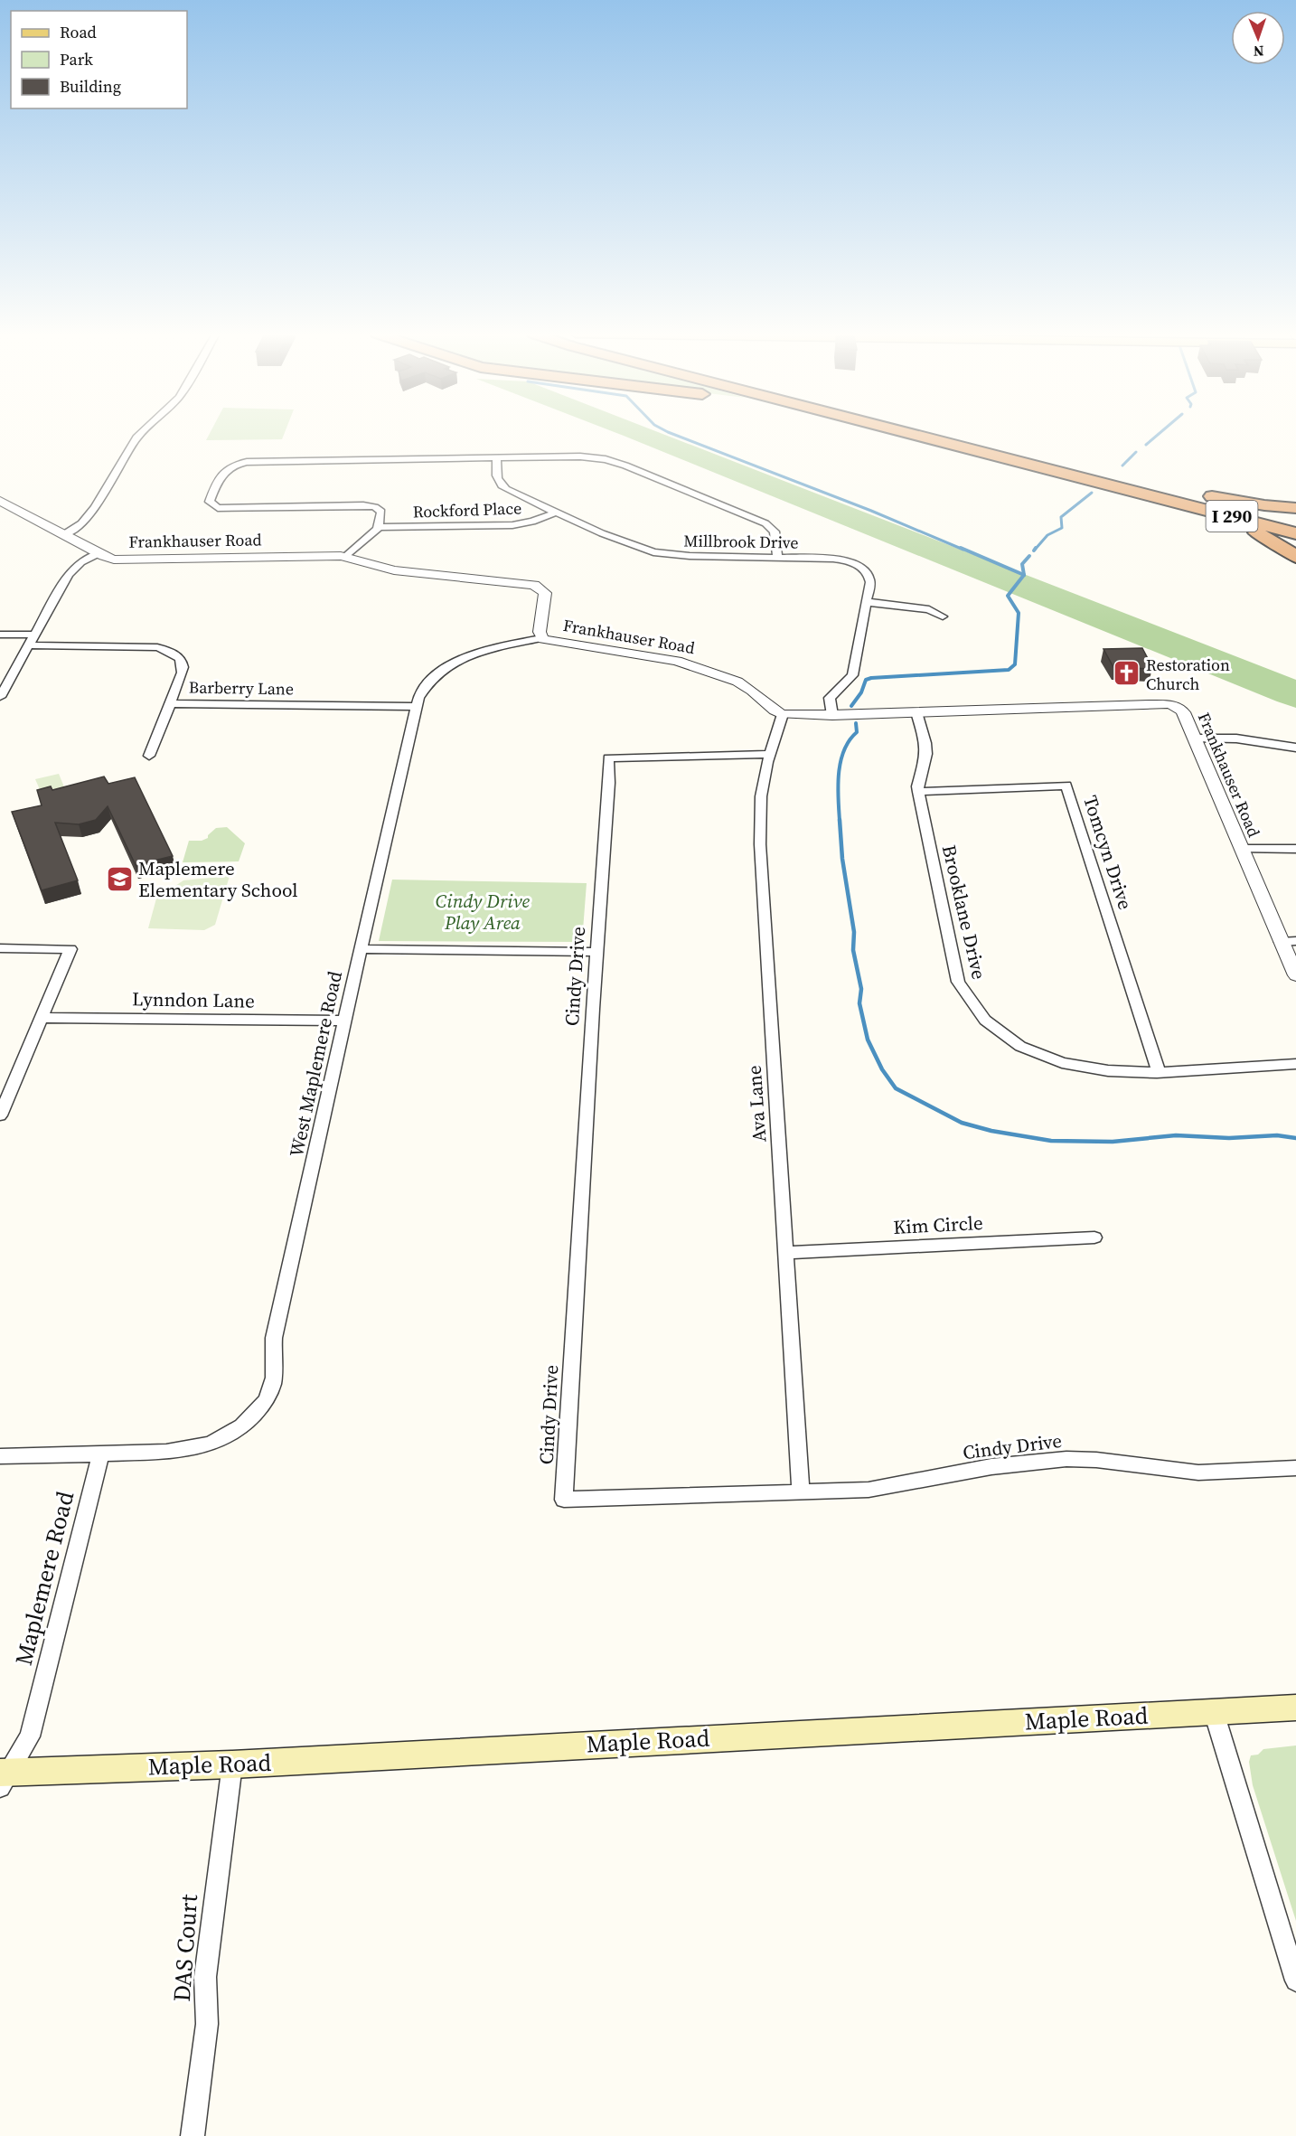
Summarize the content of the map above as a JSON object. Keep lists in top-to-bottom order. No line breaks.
{"streets":{"highway":["I 290"],"main road":["Maple Road"],"street":["Rockford Place","Frankhauser Road","Millbrook Drive","Barberry Lane","Tomcyn Drive","Brooklane Drive","Cindy Drive","Lynndon Lane","West Maplemere Road","Ava Lane","Kim Circle","Maplemere Road","DAS Court"]},"crossings":[["Rockford Place","Millbrook Drive"],["Frankhauser Road","Millbrook Drive"],["Frankhauser Road","Brooklane Drive"],["Frankhauser Road","West Maplemere Road"],["Frankhauser Road","Ava Lane"],["Barberry Lane","West Maplemere Road"],["Tomcyn Drive","Brooklane Drive"],["Cindy Drive","Ava Lane"],["Lynndon Lane","West Maplemere Road"],["West Maplemere Road","Maplemere Road"],["Ava Lane","Kim Circle"],["Maplemere Road","Maple Road"],["Maple Road","DAS Court"]],"parks":["Cindy Drive Play Area"],"places":{"church":["Restoration Church"],"school or university":["Maplemere Elementary School"]},"legend":["Road","Park","Building"],"north":"bottom"}
